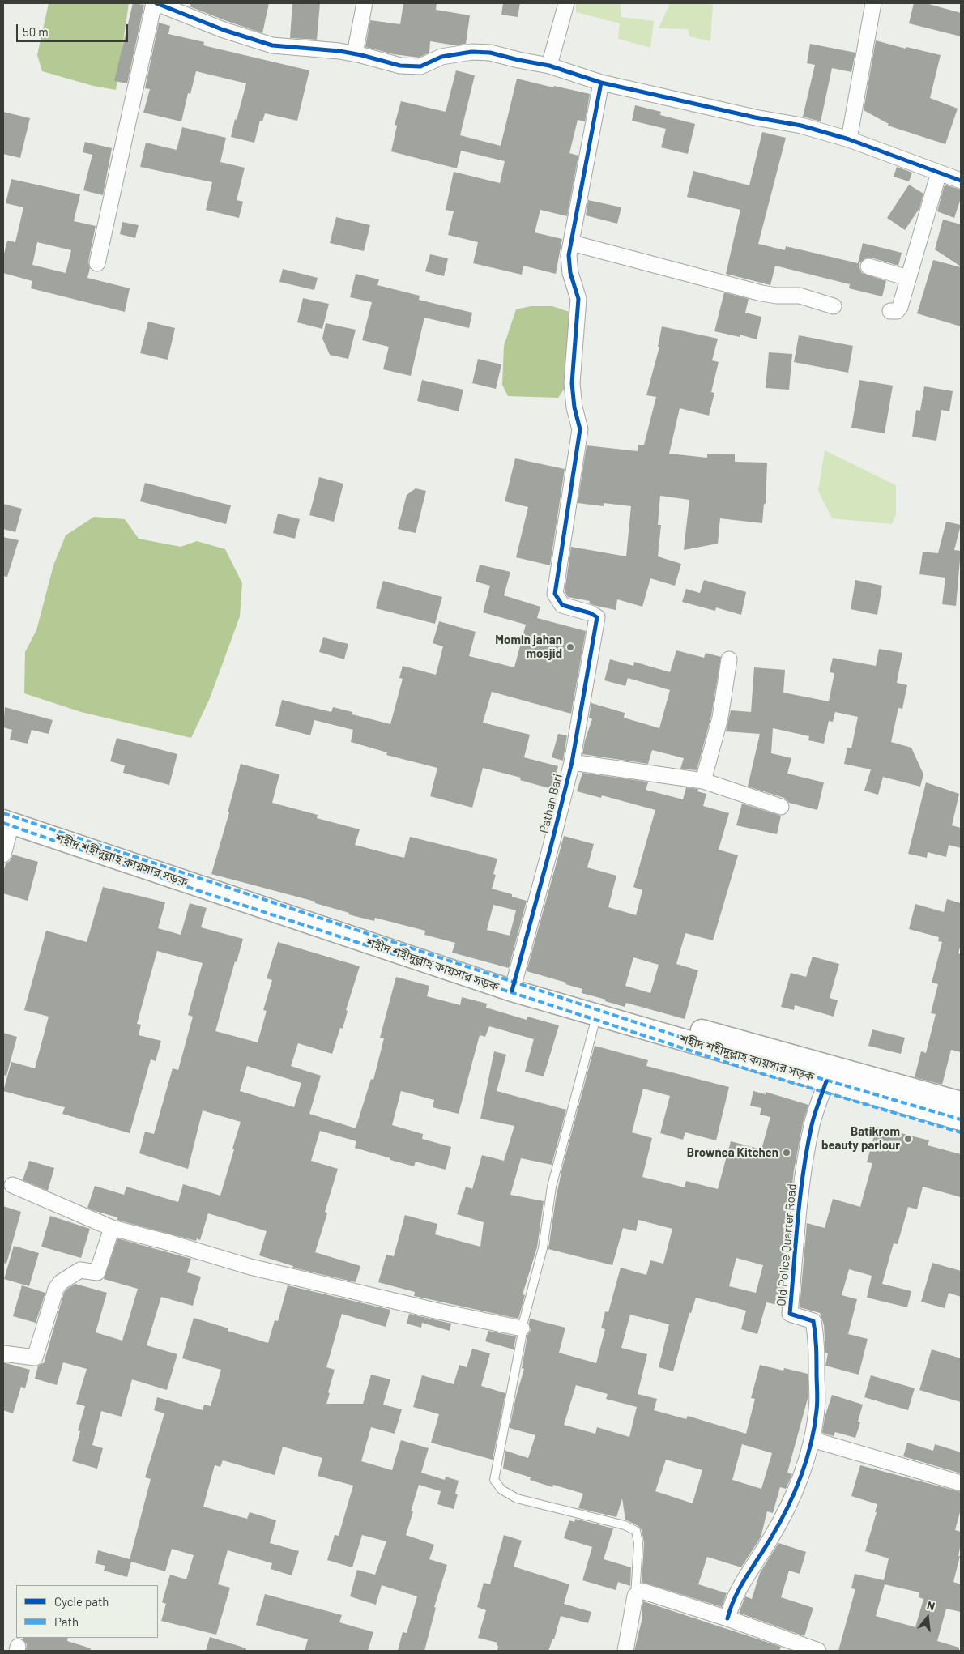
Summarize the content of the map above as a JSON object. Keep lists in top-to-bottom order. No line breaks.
{"streets":{"main road":["শহীদ শহীদুল্লাহ কায়সার সড়ক"],"street":["Pathan Bari","Old Police Quarter Road"]},"crossings":[["Pathan Bari","শহীদ শহীদুল্লাহ কায়সার সড়ক"],["শহীদ শহীদুল্লাহ কায়সার সড়ক","Old Police Quarter Road"]],"places":["Momin jahan mosjid","Batikrom beauty parlour","Brownea Kitchen"],"legend":["Cycle path","Path"],"scale_bar":"50 m","north":"top"}
